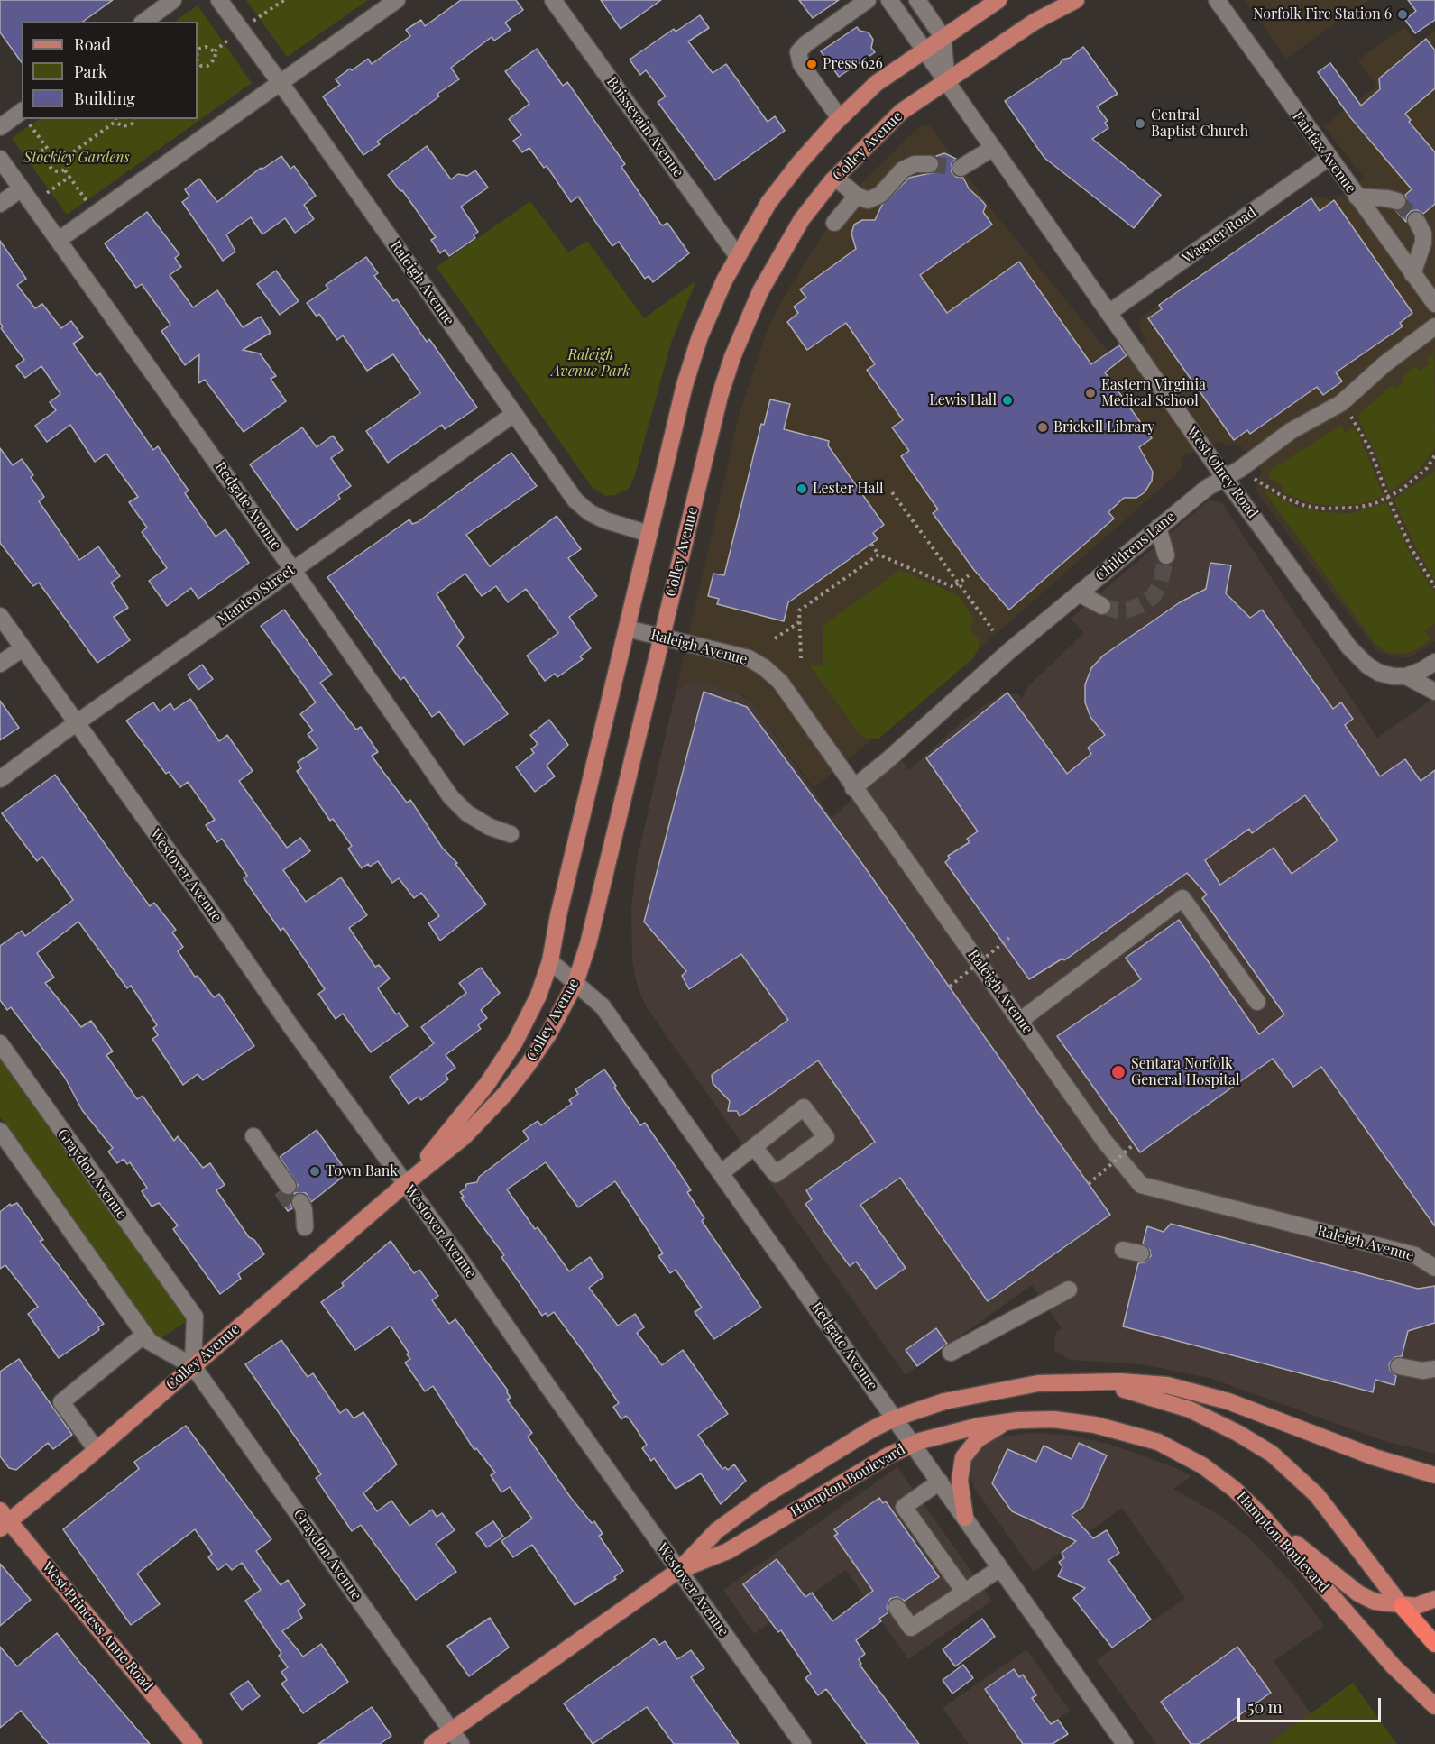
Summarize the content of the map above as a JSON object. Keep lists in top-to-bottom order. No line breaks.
{"streets":{"main road":["Colley Avenue","Hampton Boulevard","West Princess Anne Road"],"street":["Boissevain Avenue","Fairfax Avenue","Wagner Road","Raleigh Avenue","West Olney Road","Redgate Avenue","Childrens Lane","Manteo Street","Westover Avenue","Graydon Avenue"]},"crossings":[["Boissevain Avenue","Colley Avenue"],["Colley Avenue","Raleigh Avenue"],["Colley Avenue","West Olney Road"],["Colley Avenue","Redgate Avenue"],["Colley Avenue","Westover Avenue"],["Colley Avenue","Graydon Avenue"],["Colley Avenue","West Princess Anne Road"],["Fairfax Avenue","Wagner Road"],["Wagner Road","West Olney Road"],["Raleigh Avenue","Childrens Lane"],["Raleigh Avenue","Manteo Street"],["West Olney Road","Childrens Lane"],["Redgate Avenue","Manteo Street"],["Redgate Avenue","Hampton Boulevard"],["Manteo Street","Westover Avenue"],["Westover Avenue","Hampton Boulevard"],["Graydon Avenue","Hampton Boulevard"]],"parks":["Stockley Gardens","Raleigh Avenue Park"],"places":["Norfolk Fire Station 6","Press 626","Central Baptist Church","Eastern Virginia Medical School","Lewis Hall","Brickell Library","Lester Hall","Sentara Norfolk General Hospital","Town Bank"],"legend":["Road","Park","Building"],"scale_bar":"50 m"}
